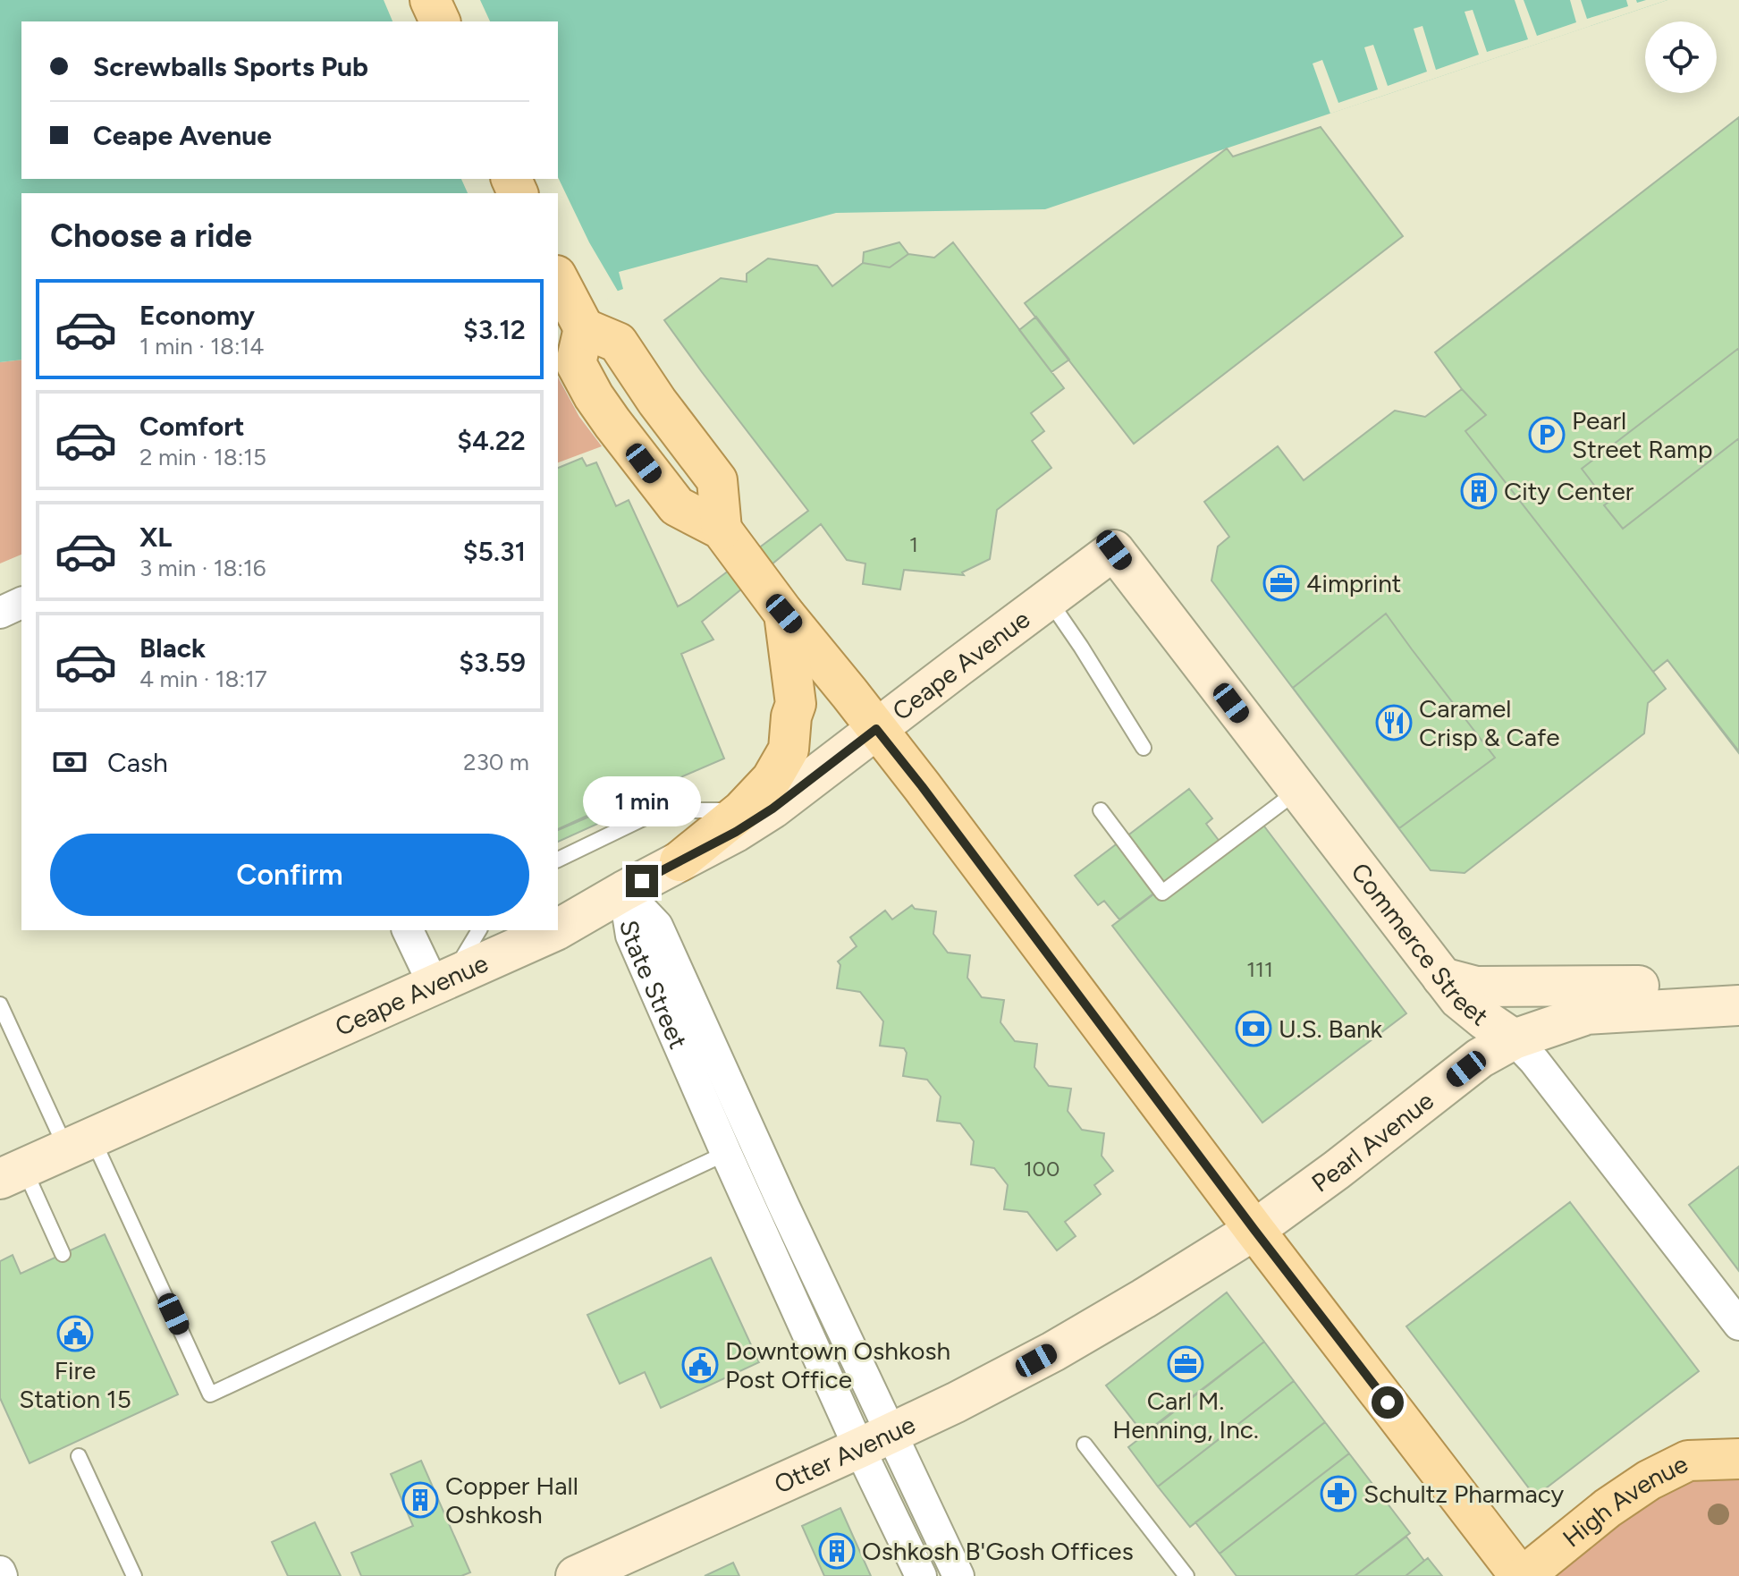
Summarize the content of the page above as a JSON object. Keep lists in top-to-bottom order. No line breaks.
{"streets":{"main road":["High Avenue"],"street":["Ceape Avenue","Commerce Street","State Street","Pearl Avenue","Otter Avenue"]},"crossings":[["Ceape Avenue","Commerce Street"],["Ceape Avenue","State Street"],["Commerce Street","Pearl Avenue"],["State Street","Otter Avenue"],["Pearl Avenue","Otter Avenue"]],"places":{"parking":["Pearl Street Ramp"],"building":["City Center","Copper Hall Oshkosh","Oshkosh B'Gosh Offices"],"office":["4imprint","Carl M. Henning, Inc."],"restaurant":["Caramel Crisp & Cafe"],"bank":["U.S. Bank"],"public building":["Fire Station 15","Downtown Oshkosh Post Office"],"pharmacy":["Schultz Pharmacy"]},"house_numbers":["1","111","100"],"page":{"banner":["Screwballs Sports Pub","Ceape Avenue"],"heading":"Choose a ride","list":[{"name":"Economy","note":"1 min · 18:14","value":"$3.12"},{"name":"Comfort","note":"2 min · 18:15","value":"$4.22"},{"name":"XL","note":"3 min · 18:16","value":"$5.31"},{"name":"Black","note":"4 min · 18:17","value":"$3.59"}],"pay":["Cash","230 m"],"bubble":"1 min","buttons":"Confirm"}}
